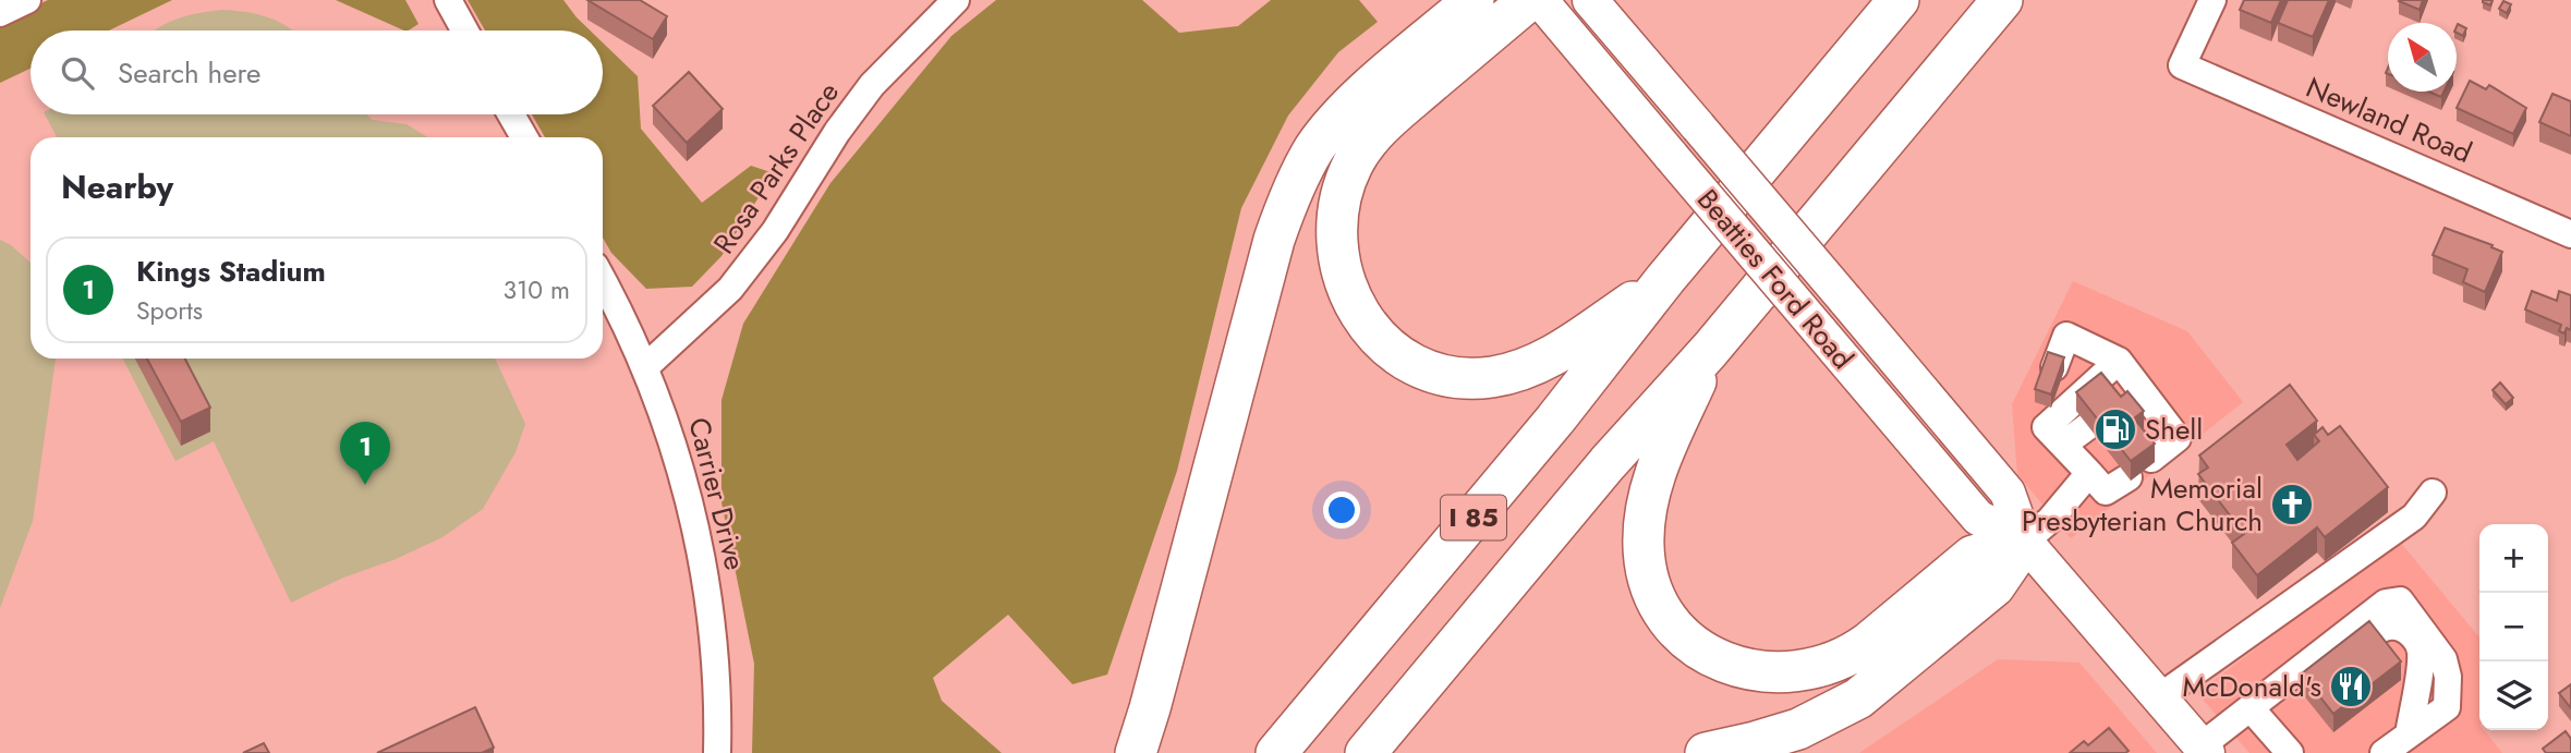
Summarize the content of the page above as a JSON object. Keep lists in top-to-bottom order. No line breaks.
{"streets":{"highway":["I 85"],"main road":["Beatties Ford Road"],"street":["Newland Road","Rosa Parks Place","Carrier Drive"]},"crossings":[["Rosa Parks Place","Carrier Drive"]],"places":{"fuel station":["Shell"],"church":["Memorial Presbyterian Church"],"restaurant":["McDonald's"]},"north":"top left","page":{"search":"Search here","heading":"Nearby","list":[{"mark":"1","name":"Kings Stadium","note":"Sports","value":"310 m"}],"pins":"1","map_buttons":["+","−"]}}
